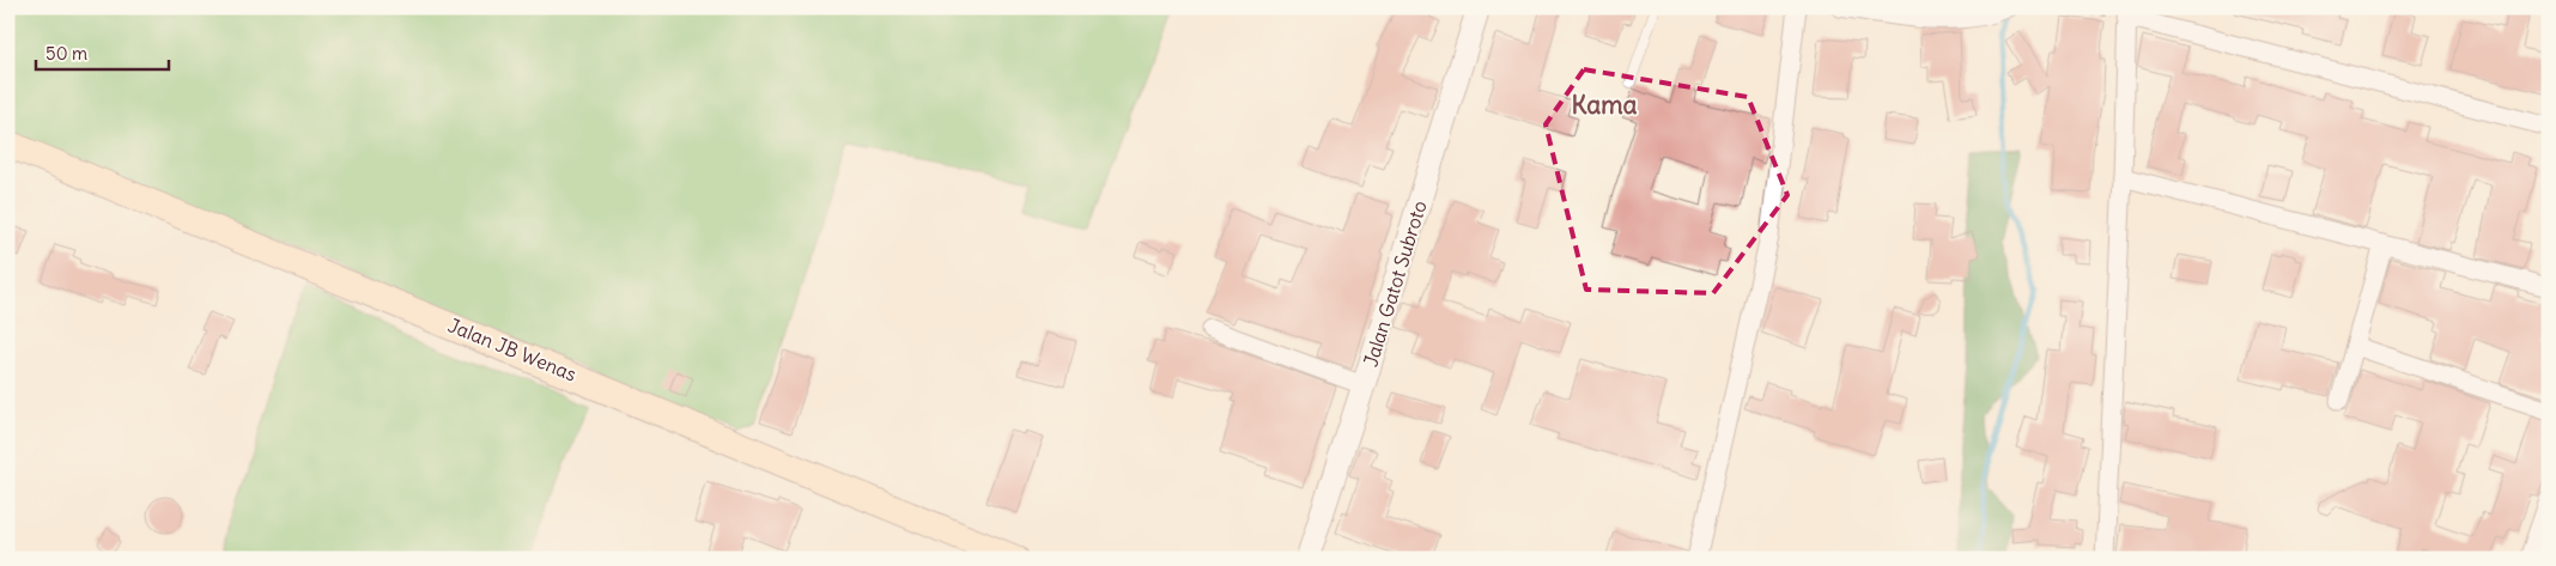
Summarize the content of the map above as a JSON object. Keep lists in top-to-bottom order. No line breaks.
{"streets":{"main road":["Jalan JB Wenas"],"street":["Jalan Gatot Subroto"]},"districts":["Kama"],"scale_bar":"50 m"}
